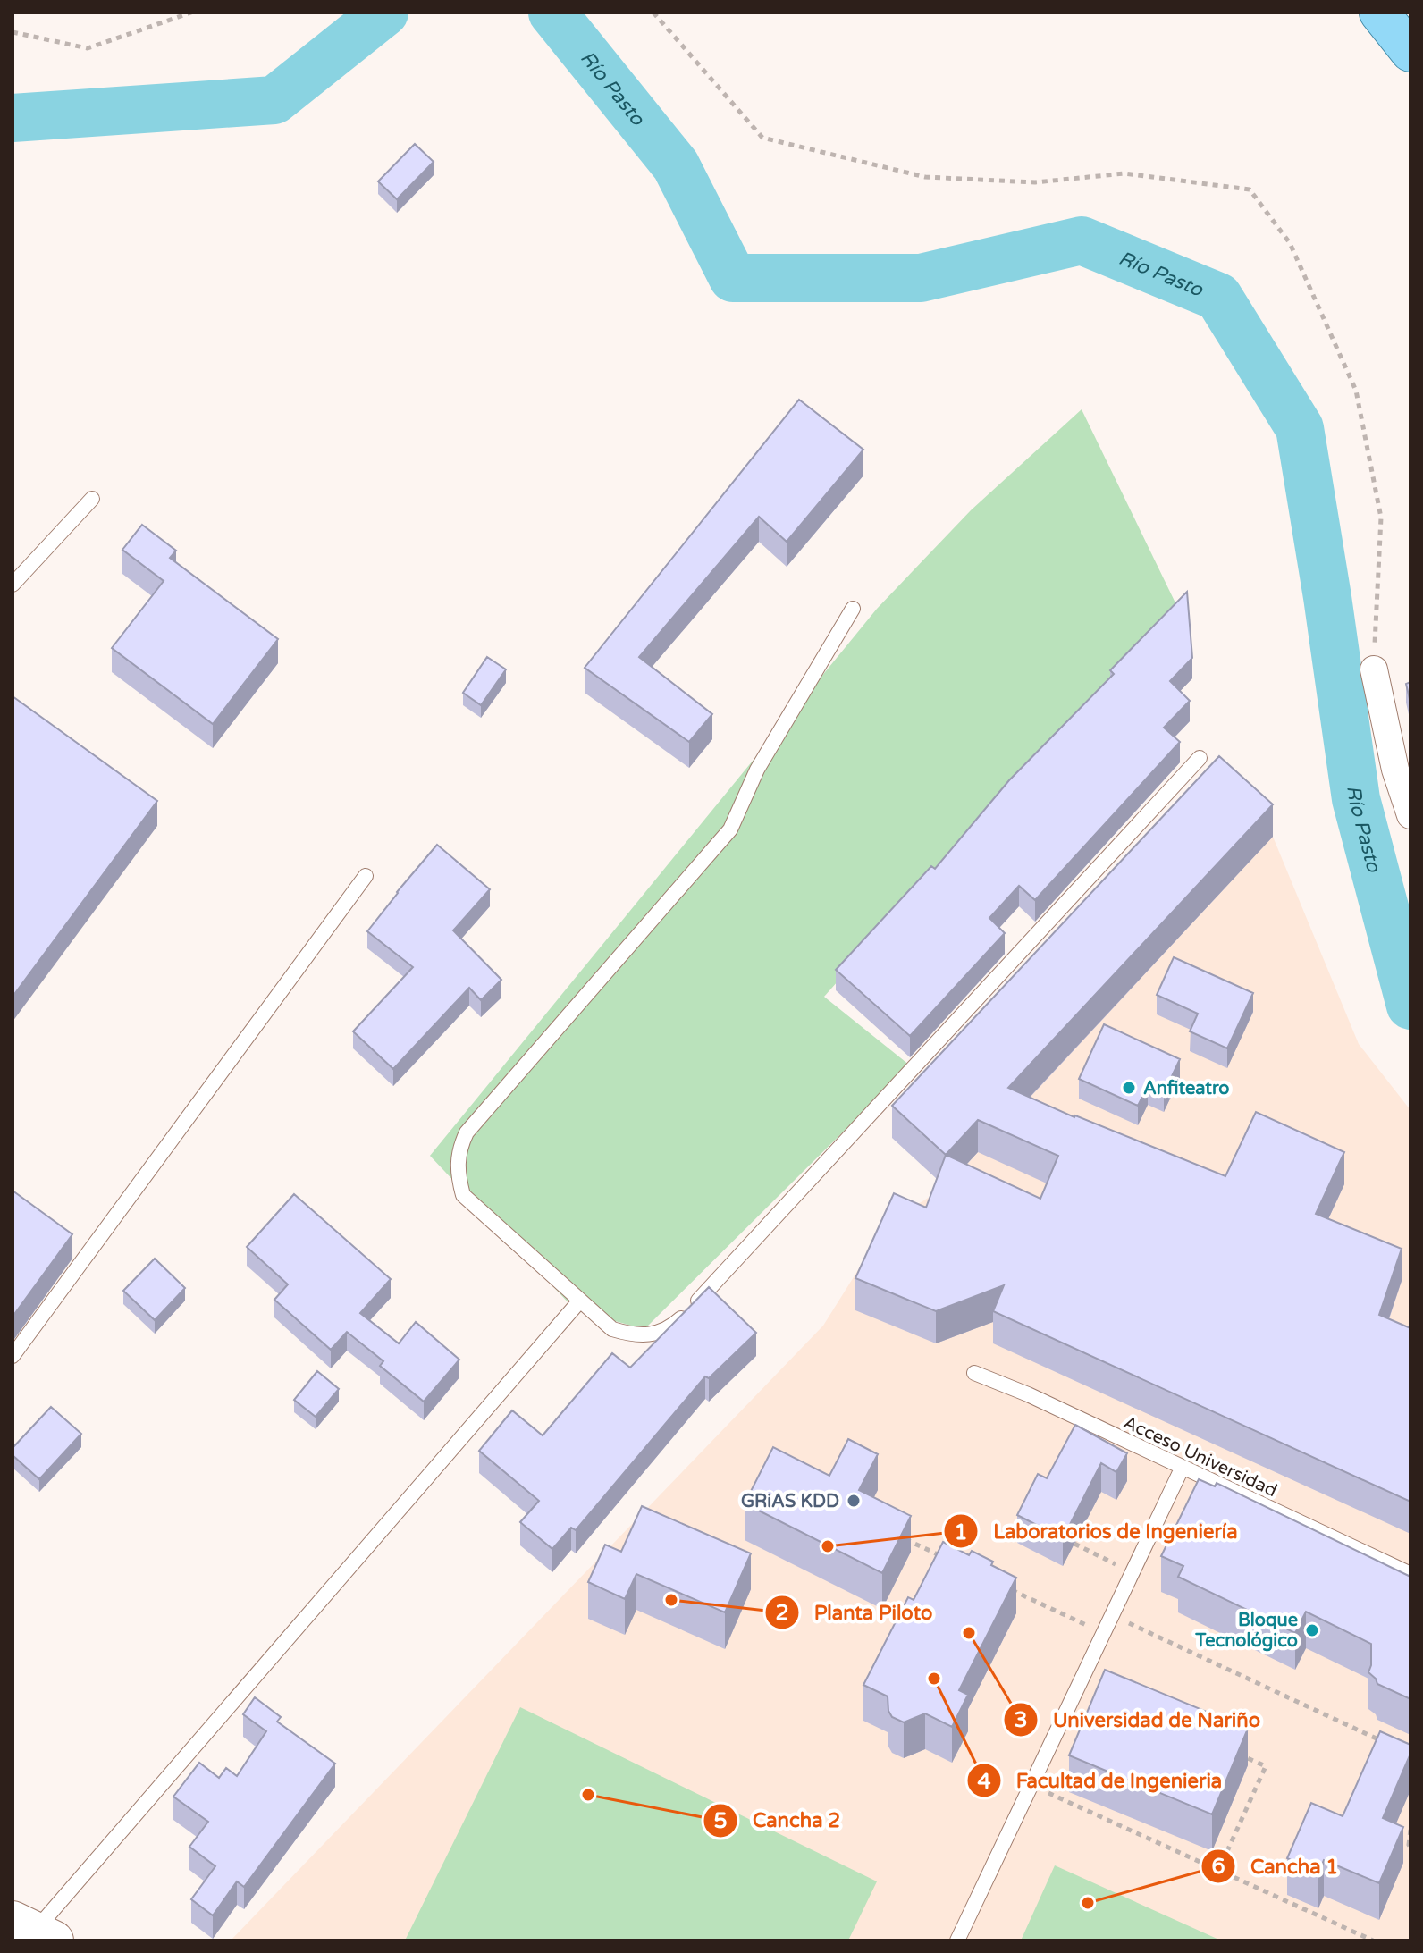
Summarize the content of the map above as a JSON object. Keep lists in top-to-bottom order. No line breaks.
{"streets":{"lane":["Acceso Universidad"]},"water":["Río Pasto"],"places":["Anfiteatro","GRiAS KDD","Laboratorios de Ingeniería","Planta Piloto","Bloque Tecnológico","Universidad de Nariño","Facultad de Ingenieria","Cancha 2","Cancha 1"]}
